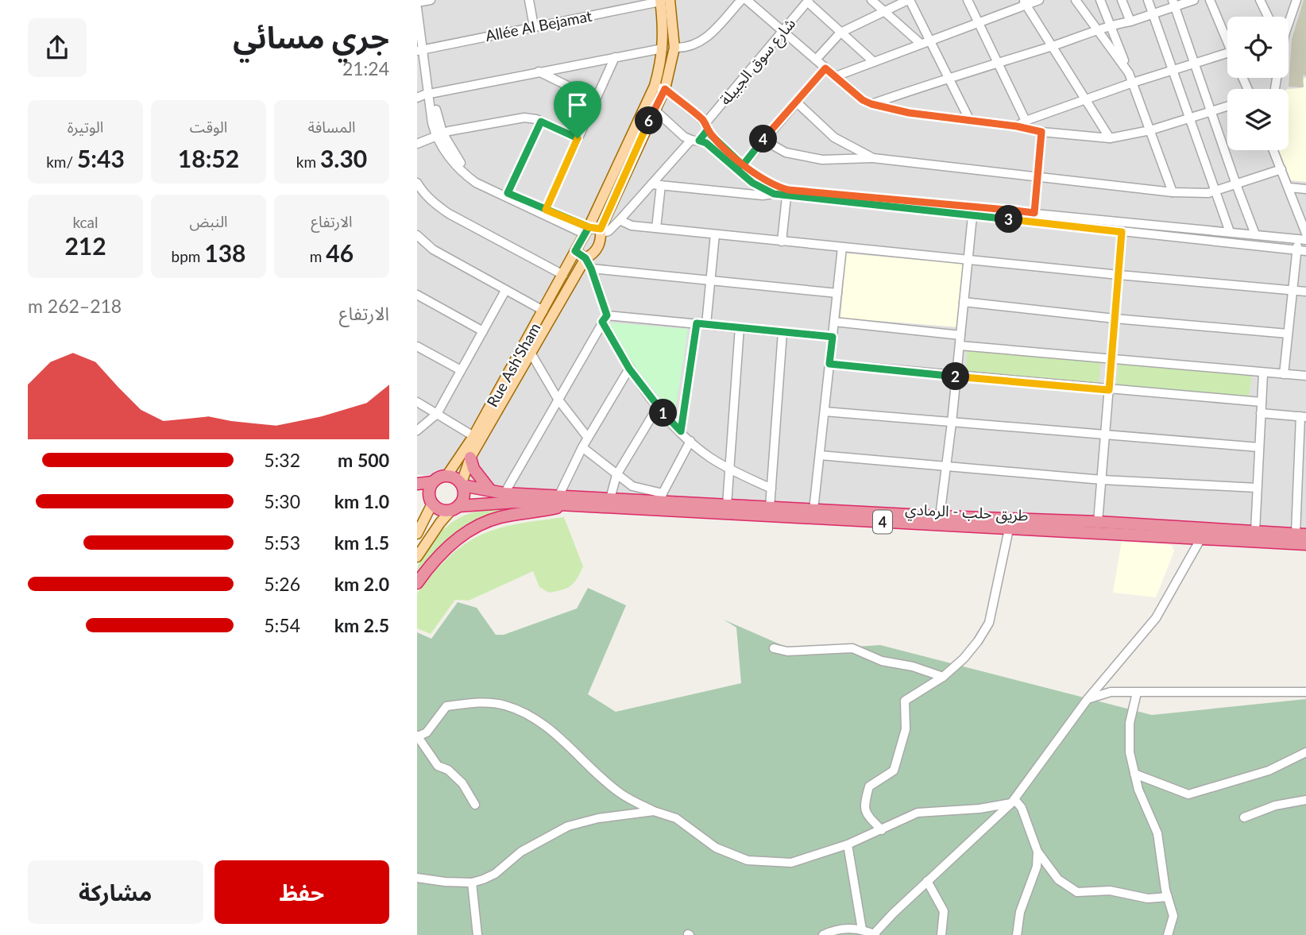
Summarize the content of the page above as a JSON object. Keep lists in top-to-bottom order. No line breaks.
{"streets":{"highway":["طريق حلب - الرمادي","4"],"main road":["Rue Ash'Sham"],"street":["Allée Al Bejamat","شارع سوق الجبيلة"]},"crossings":[["شارع سوق الجبيلة","Rue Ash'Sham"],["Rue Ash'Sham","طريق حلب - الرمادي"],["Rue Ash'Sham","4"],["طريق حلب - الرمادي","4"]],"page":{"heading":["جري مسائي","21:24"],"stats":[["المسافة","3.30 km"],["الوقت","18:52"],["الوتيرة","5:43 /km"],["الارتفاع","46 m"],["النبض","138 bpm"],["kcal","212"]],"pins":["6","4","3","2","1"],"chart":["الارتفاع","218–262 m"],"list":[{"name":"500 m","note":"5:32"},{"name":"1.0 km","note":"5:30"},{"name":"1.5 km","note":"5:53"},{"name":"2.0 km","note":"5:26"},{"name":"2.5 km","note":"5:54"}],"buttons":["حفظ","مشاركة"]}}
